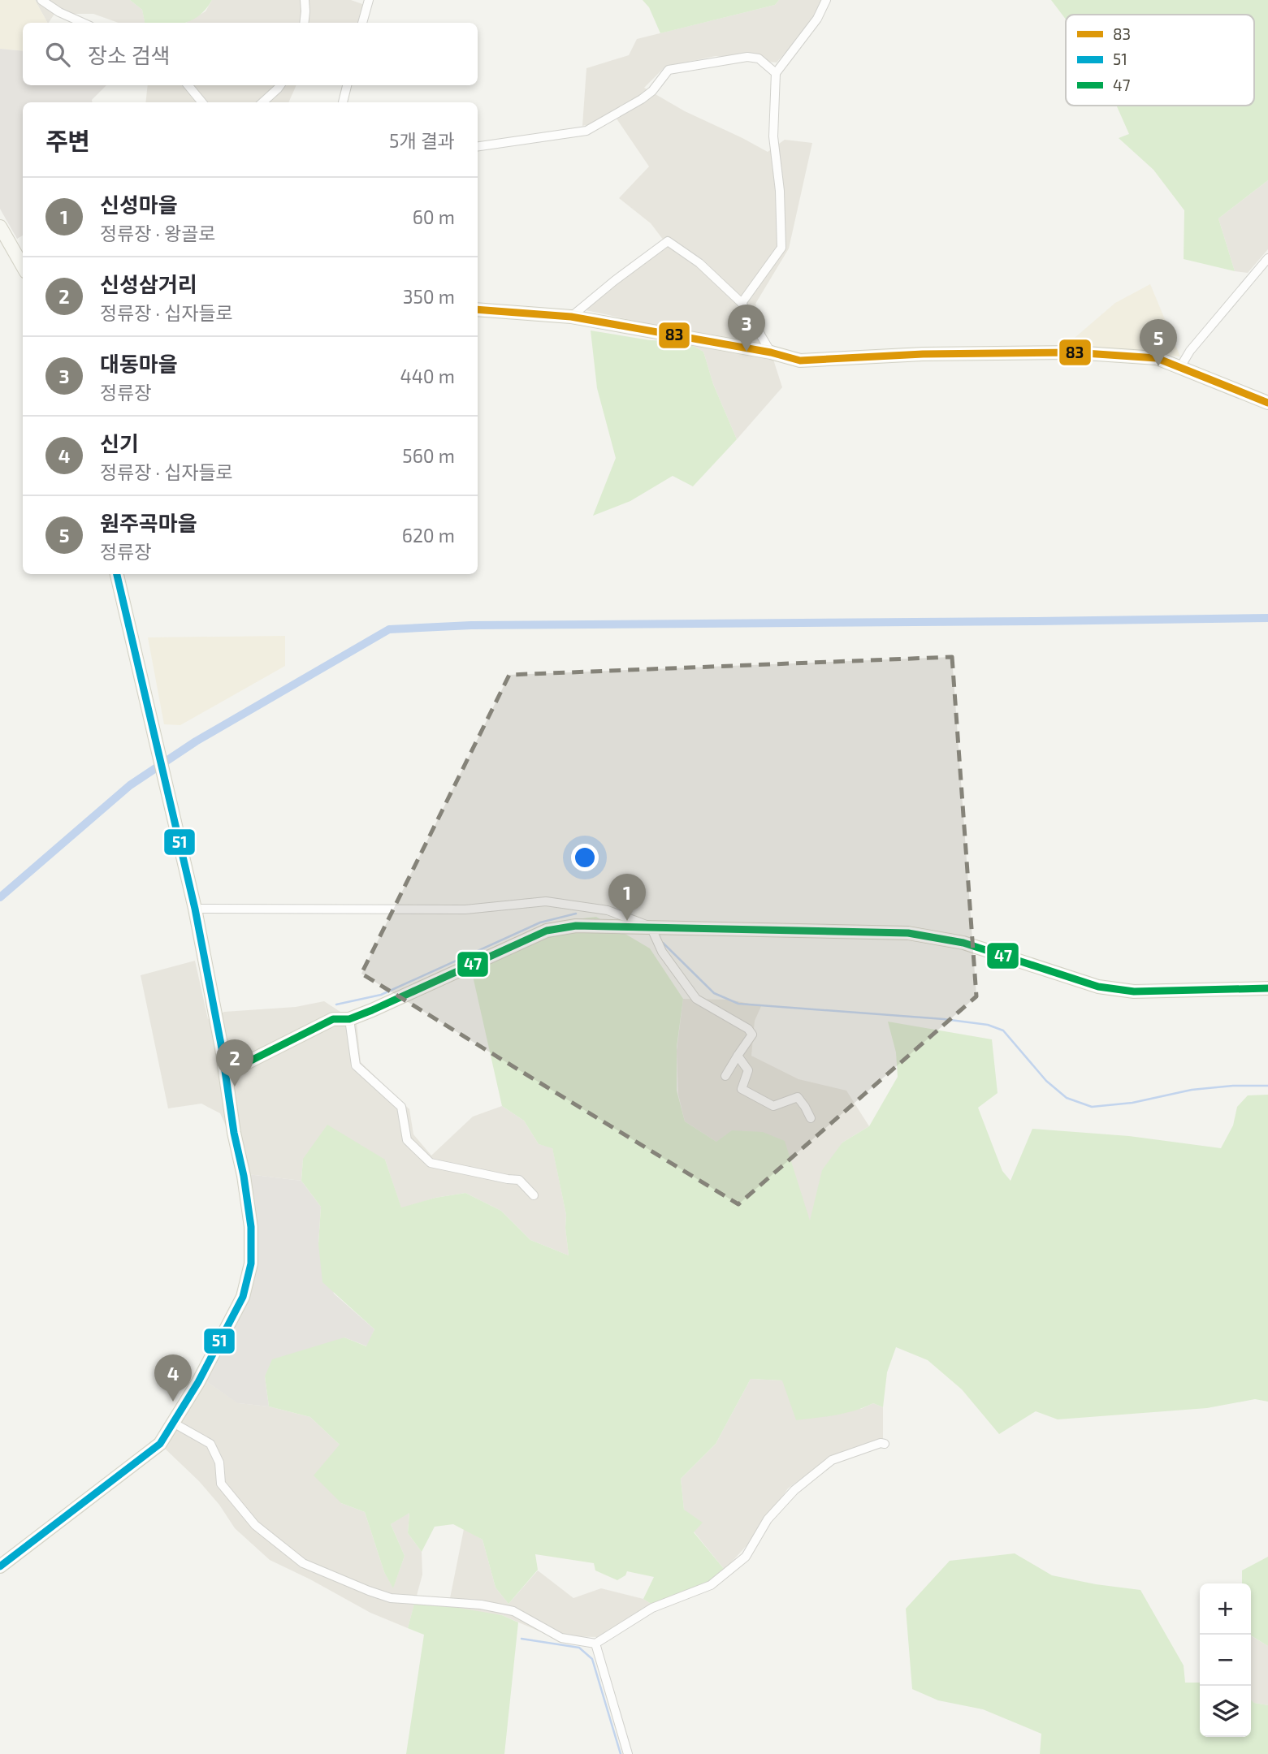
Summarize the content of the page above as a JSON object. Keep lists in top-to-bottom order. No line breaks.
{"lines":["transit line 83","transit line 51","transit line 47"],"legend":["83","51","47"],"page":{"search":"장소 검색","heading":["주변","5개 결과"],"list":[{"mark":"1","name":"신성마을","note":"정류장 · 왕골로","value":"60 m"},{"mark":"2","name":"신성삼거리","note":"정류장 · 십자들로","value":"350 m"},{"mark":"3","name":"대동마을","note":"정류장","value":"440 m"},{"mark":"4","name":"신기","note":"정류장 · 십자들로","value":"560 m"},{"mark":"5","name":"원주곡마을","note":"정류장","value":"620 m"}],"pins":["3","5","1","2","4"],"map_buttons":["+","−"]}}
